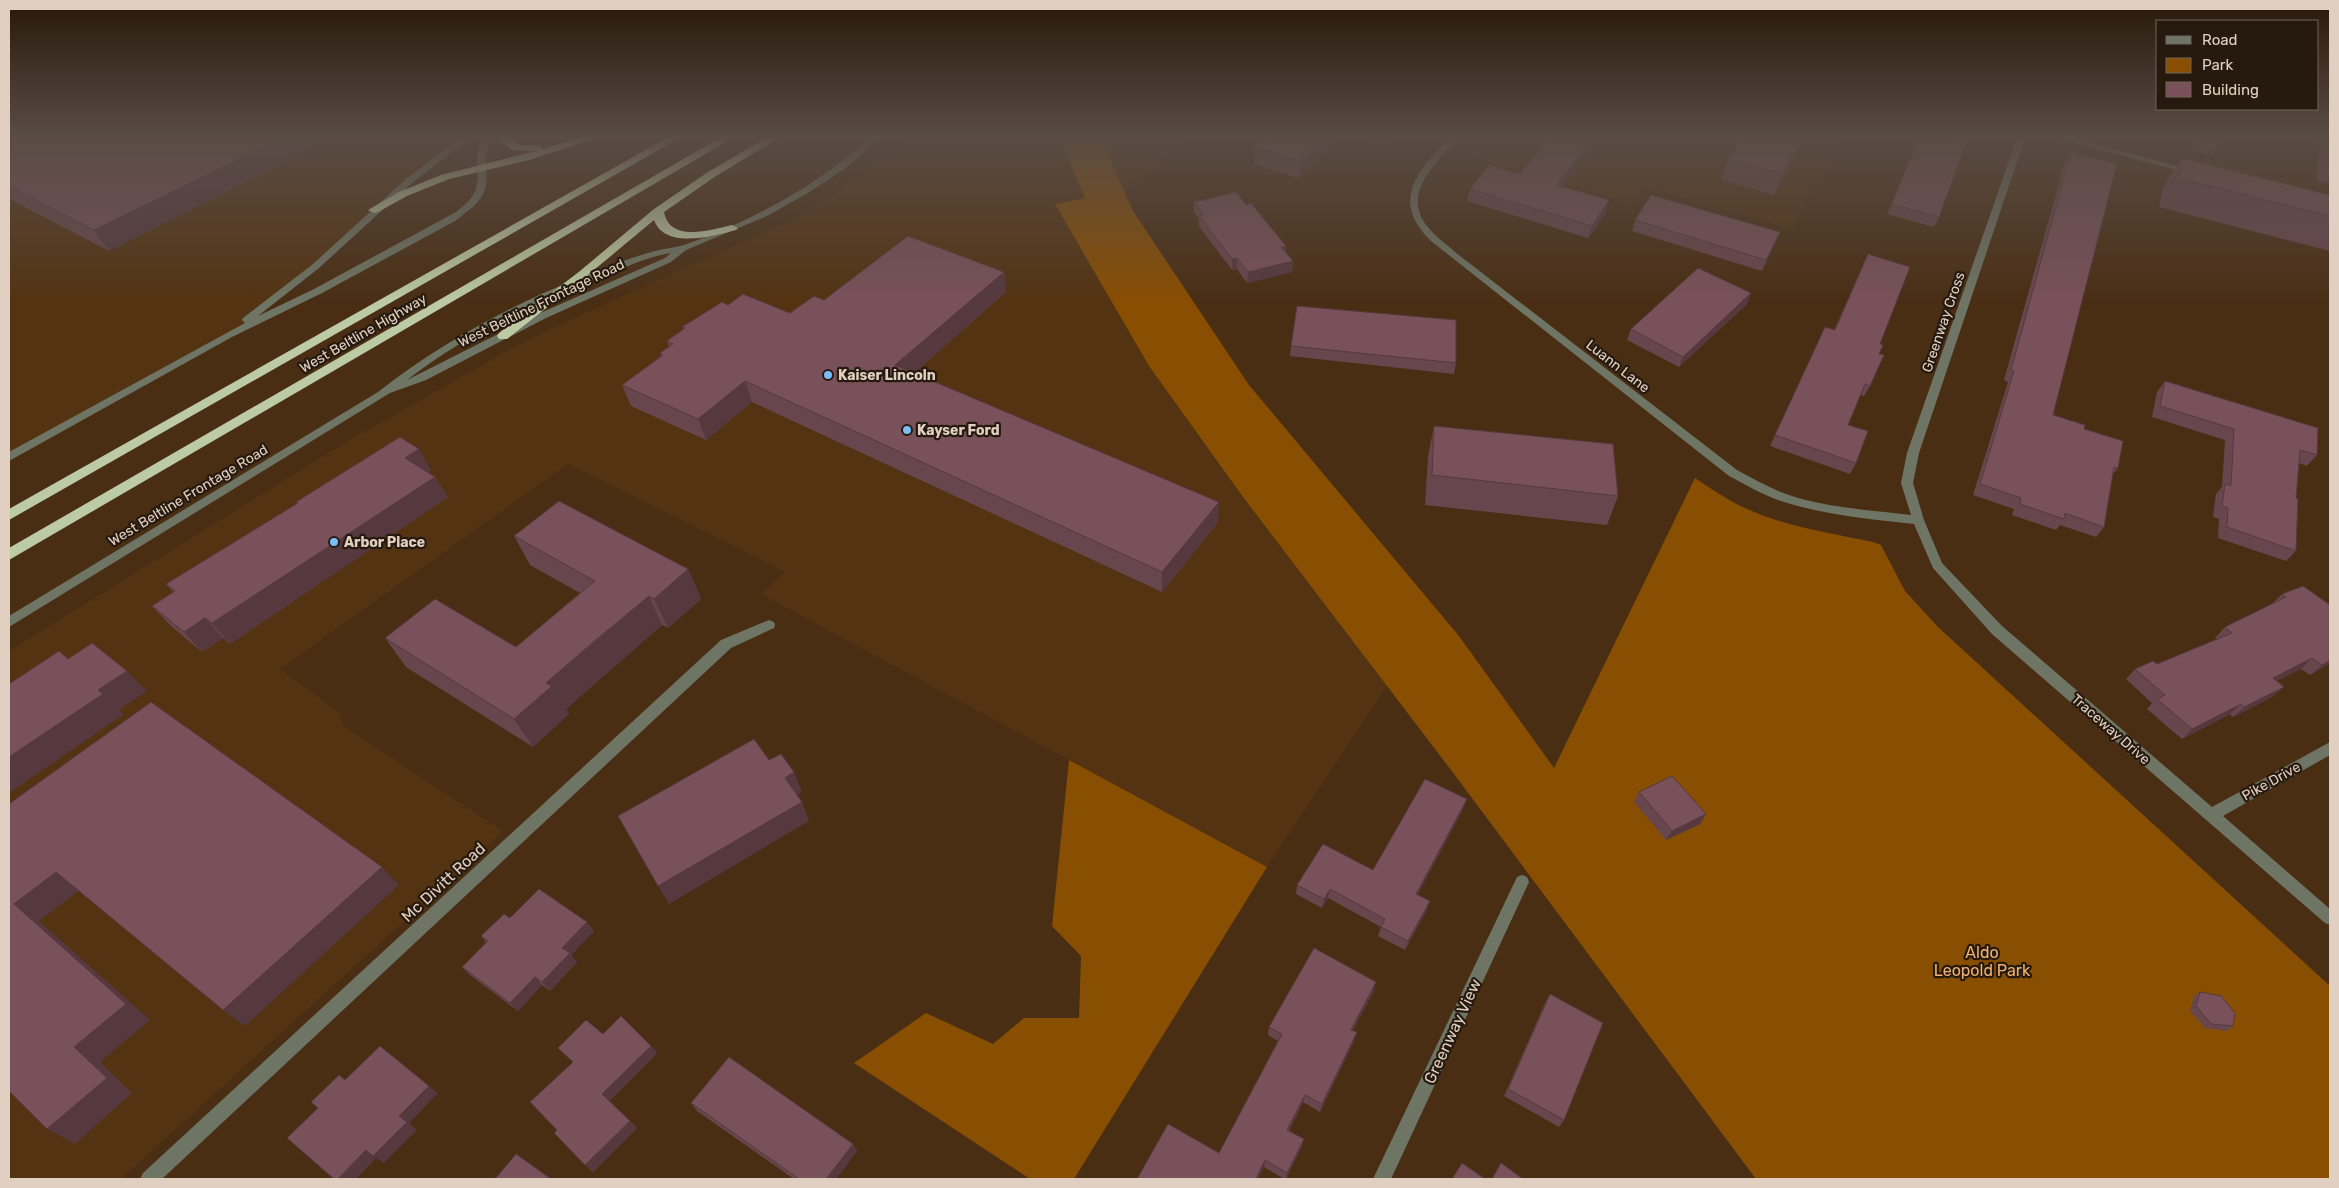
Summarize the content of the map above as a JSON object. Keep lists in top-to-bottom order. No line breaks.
{"streets":{"highway":["West Beltline Highway"],"street":["West Beltline Frontage Road","Greenway Cross","Luann Lane","Traceway Drive","Pike Drive","Mc Divitt Road","Greenway View"]},"crossings":[["Greenway Cross","Luann Lane"],["Greenway Cross","Traceway Drive"],["Luann Lane","Traceway Drive"],["Traceway Drive","Pike Drive"]],"parks":["Aldo Leopold Park"],"places":["Kaiser Lincoln","Kayser Ford","Arbor Place"],"legend":["Road","Park","Building"]}
